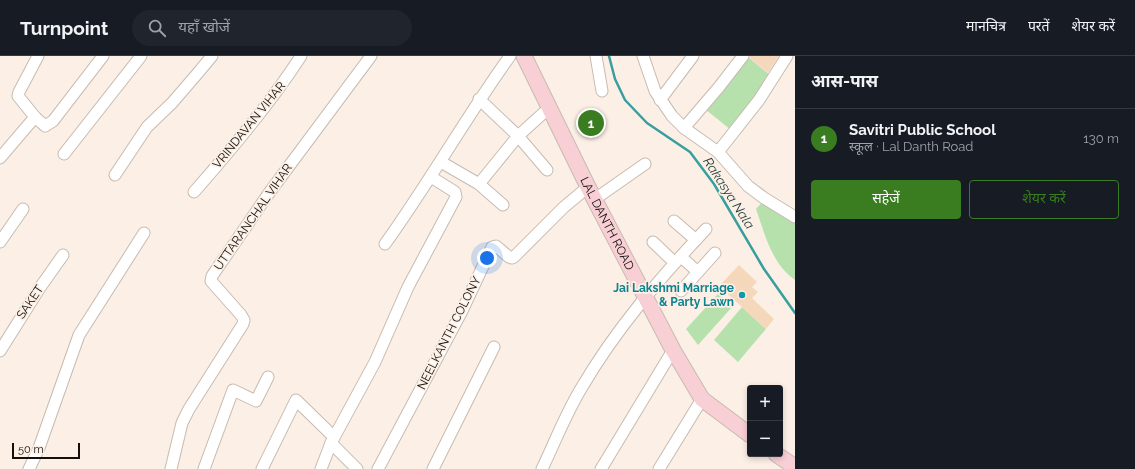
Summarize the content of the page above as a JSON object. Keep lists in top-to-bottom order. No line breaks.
{"streets":{"street":["VRINDAVAN VIHAR","UTTARANCHAL VIHAR","LAL DANTH ROAD","SAKET","NEELKANTH COLONY"]},"crossings":[["LAL DANTH ROAD","NEELKANTH COLONY"]],"water":["Rakasya Nala"],"places":["Jai Lakshmi Marriage & Party Lawn"],"scale_bar":"50 m","page":{"header":"Turnpoint","search":"यहाँ खोजें","nav":["मानचित्र","परतें","शेयर करें"],"heading":"आस-पास","pins":"1","list":[{"mark":"1","name":"Savitri Public School","note":"स्कूल · Lal Danth Road","value":"130 m"}],"buttons":["सहेजें","शेयर करें"],"map_buttons":["+","−"],"scale":"50 m"}}
